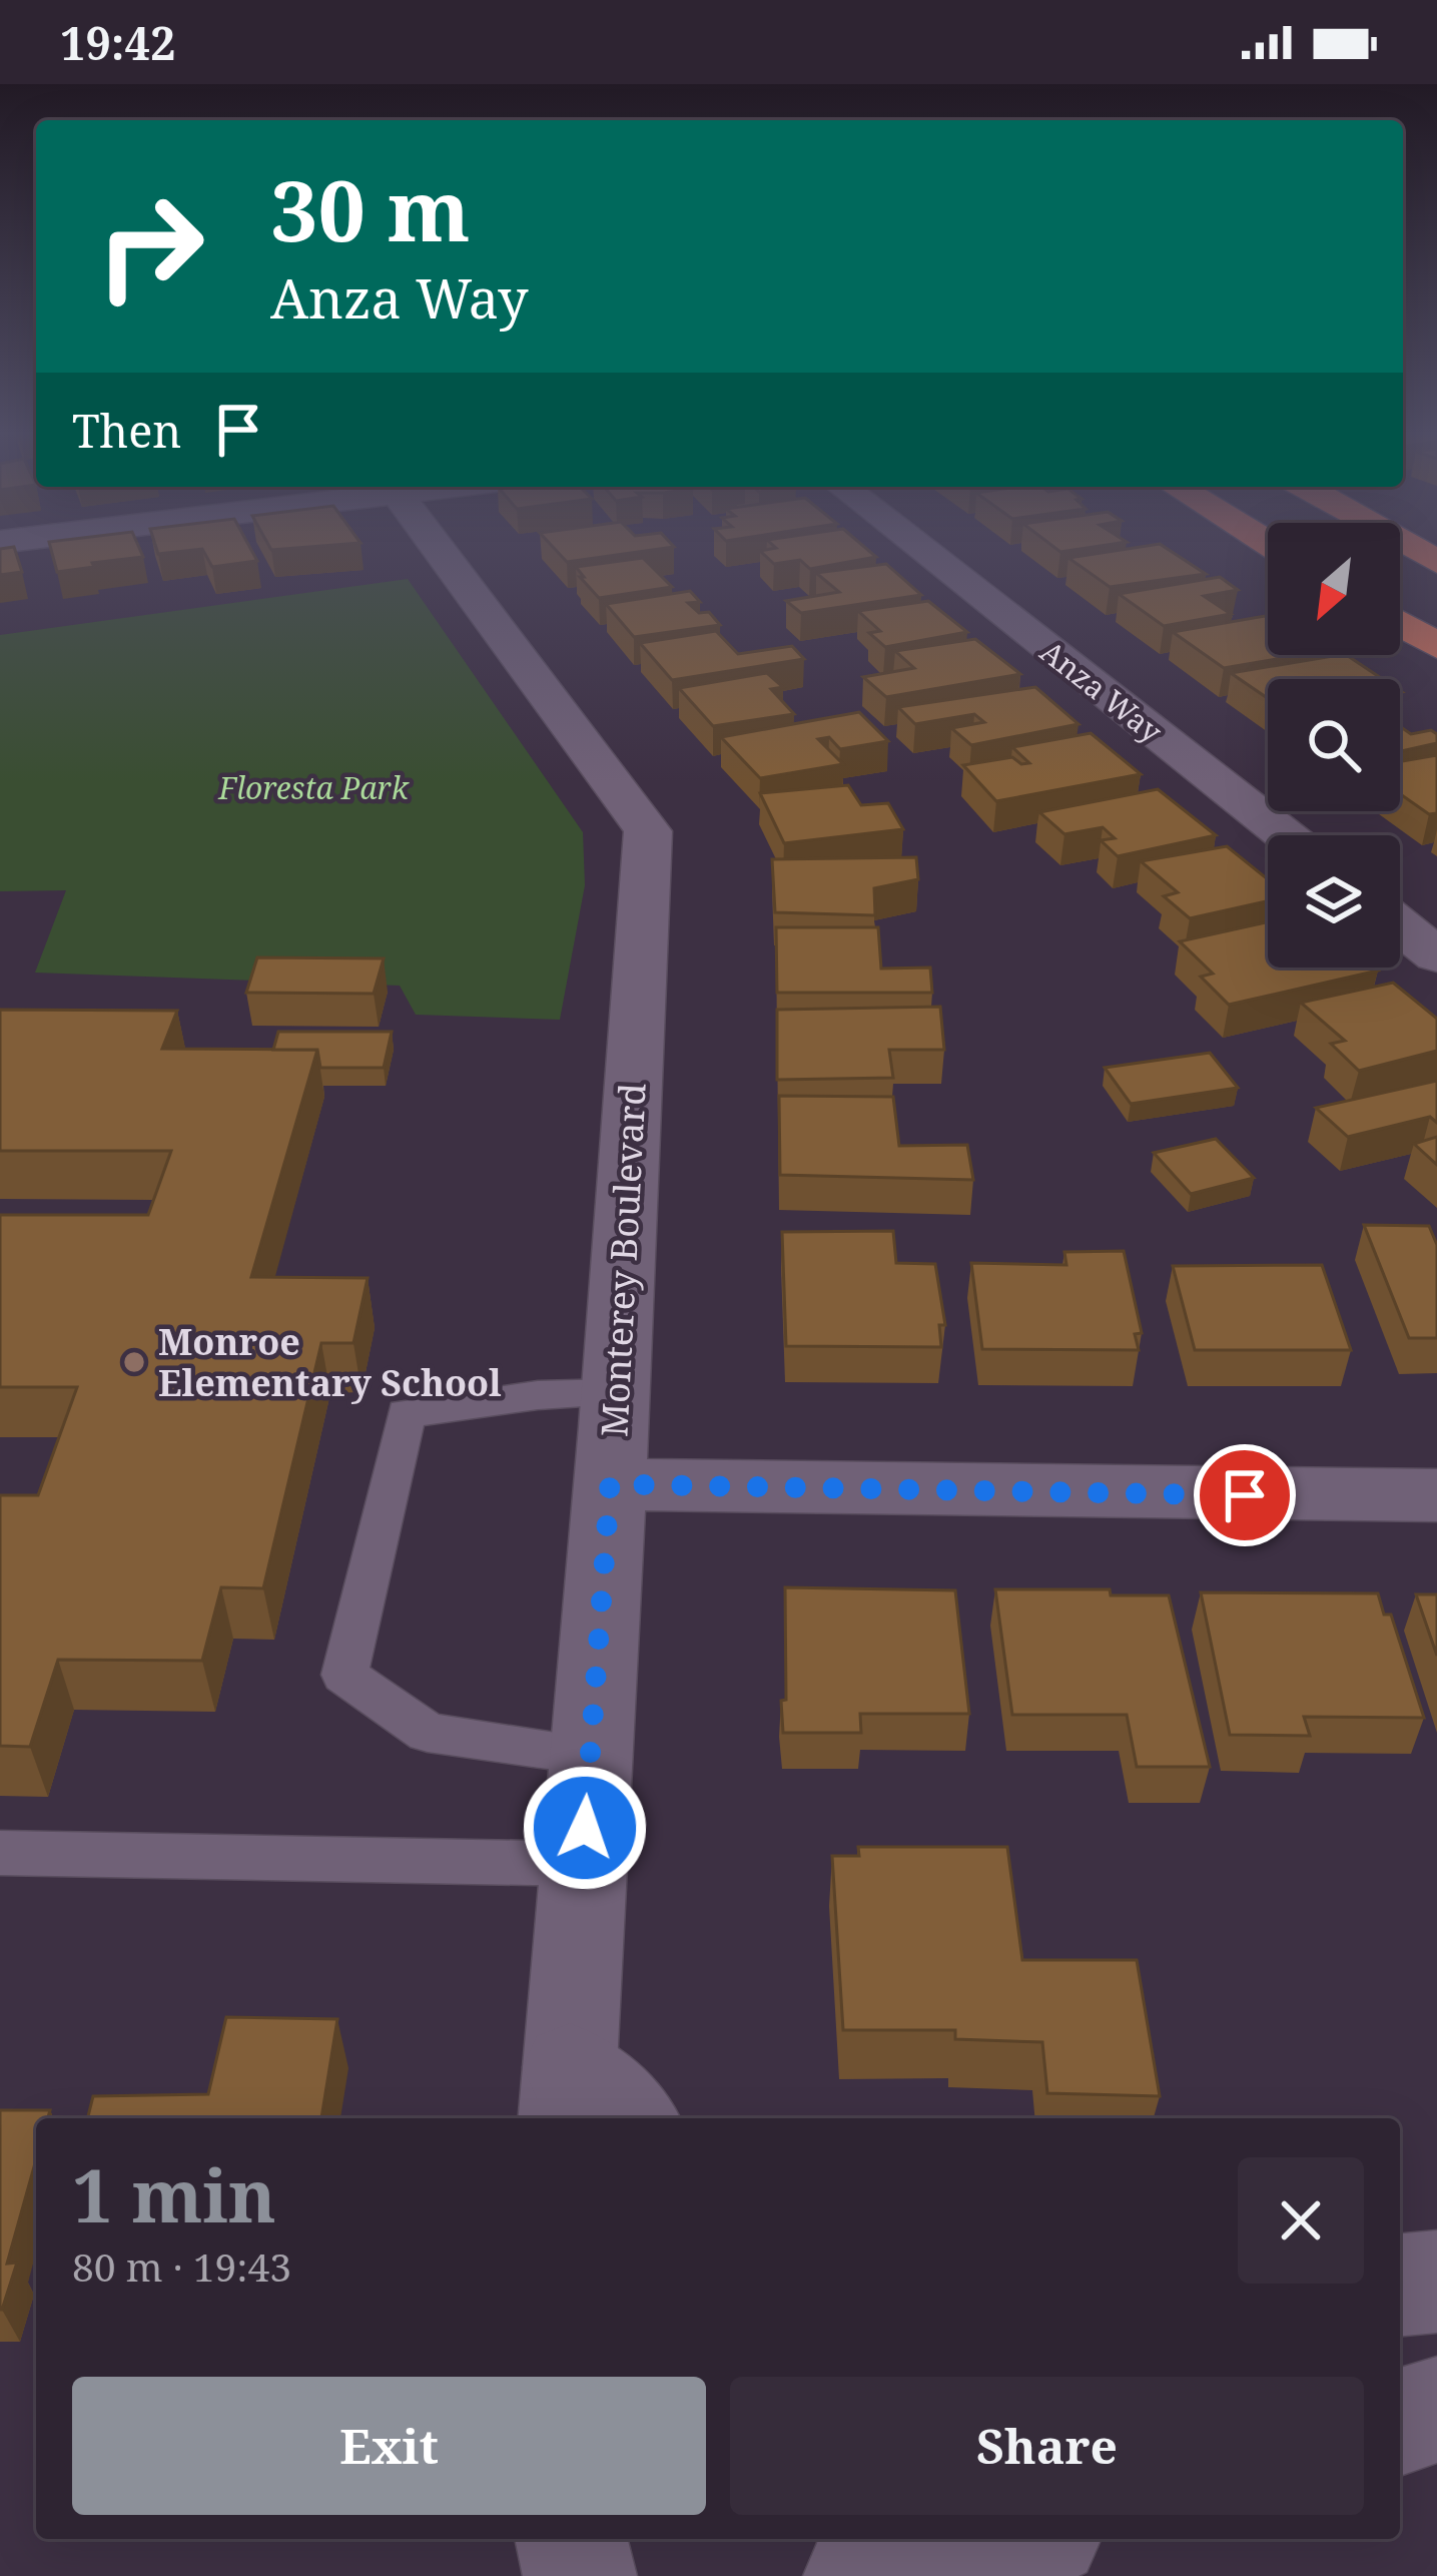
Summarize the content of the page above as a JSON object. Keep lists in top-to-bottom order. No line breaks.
{"streets":{"street":["Anza Way","Monterey Boulevard"]},"parks":["Floresta Park"],"places":["Monroe Elementary School"],"north":"bottom left","page":{"status":"19:42","turn":["30 m","Anza Way"],"then":"Then","heading":["1 min","80 m · 19:43"],"buttons":["Exit","Share"]}}
